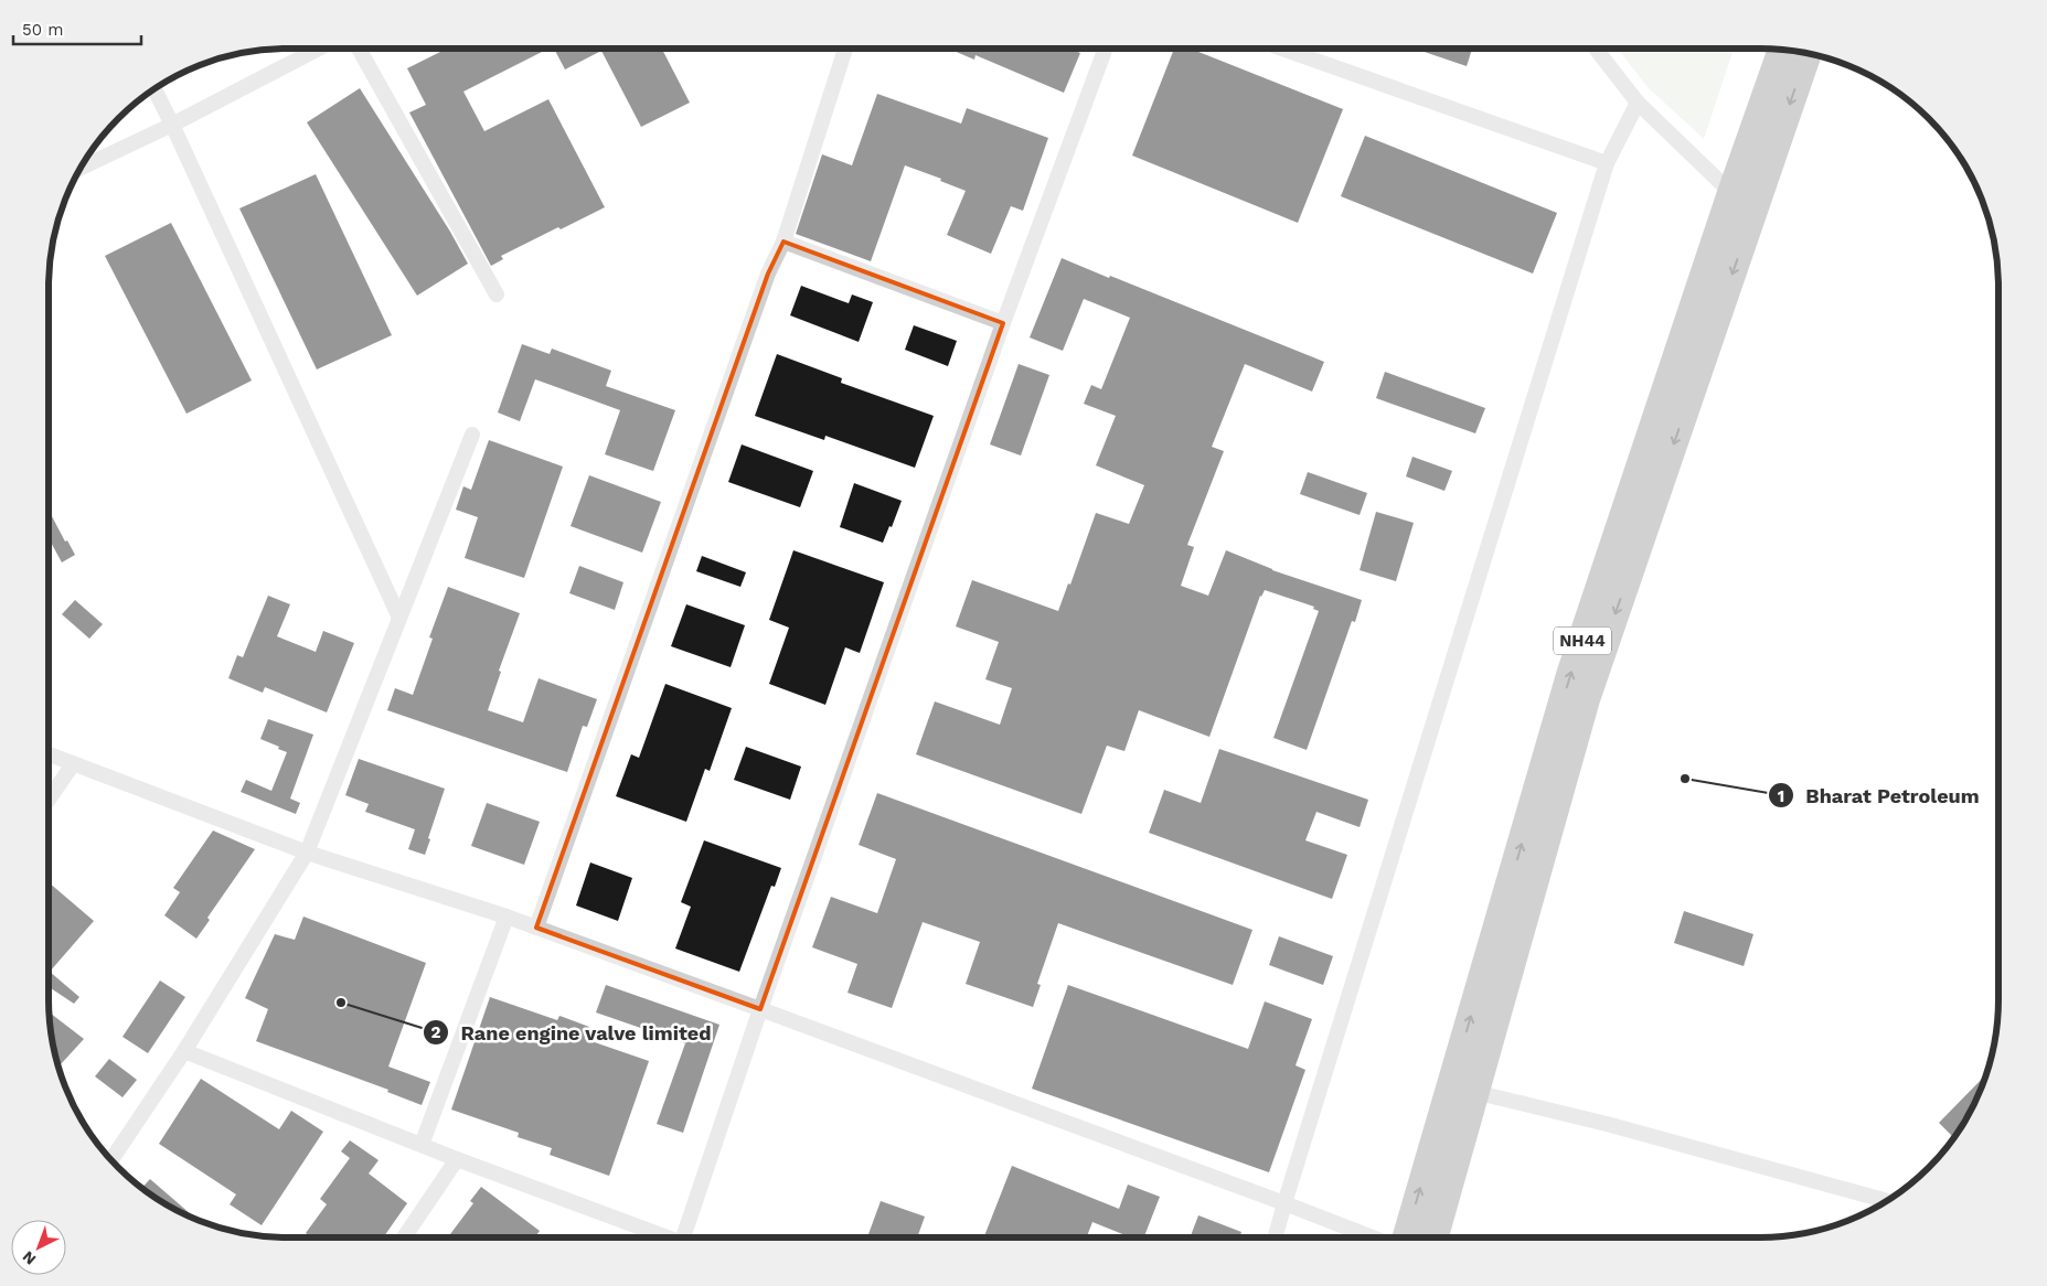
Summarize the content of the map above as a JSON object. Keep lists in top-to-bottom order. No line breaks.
{"streets":{"highway":["NH44"]},"places":["Bharat Petroleum","Rane engine valve limited"],"scale_bar":"50 m","north":"bottom left"}
